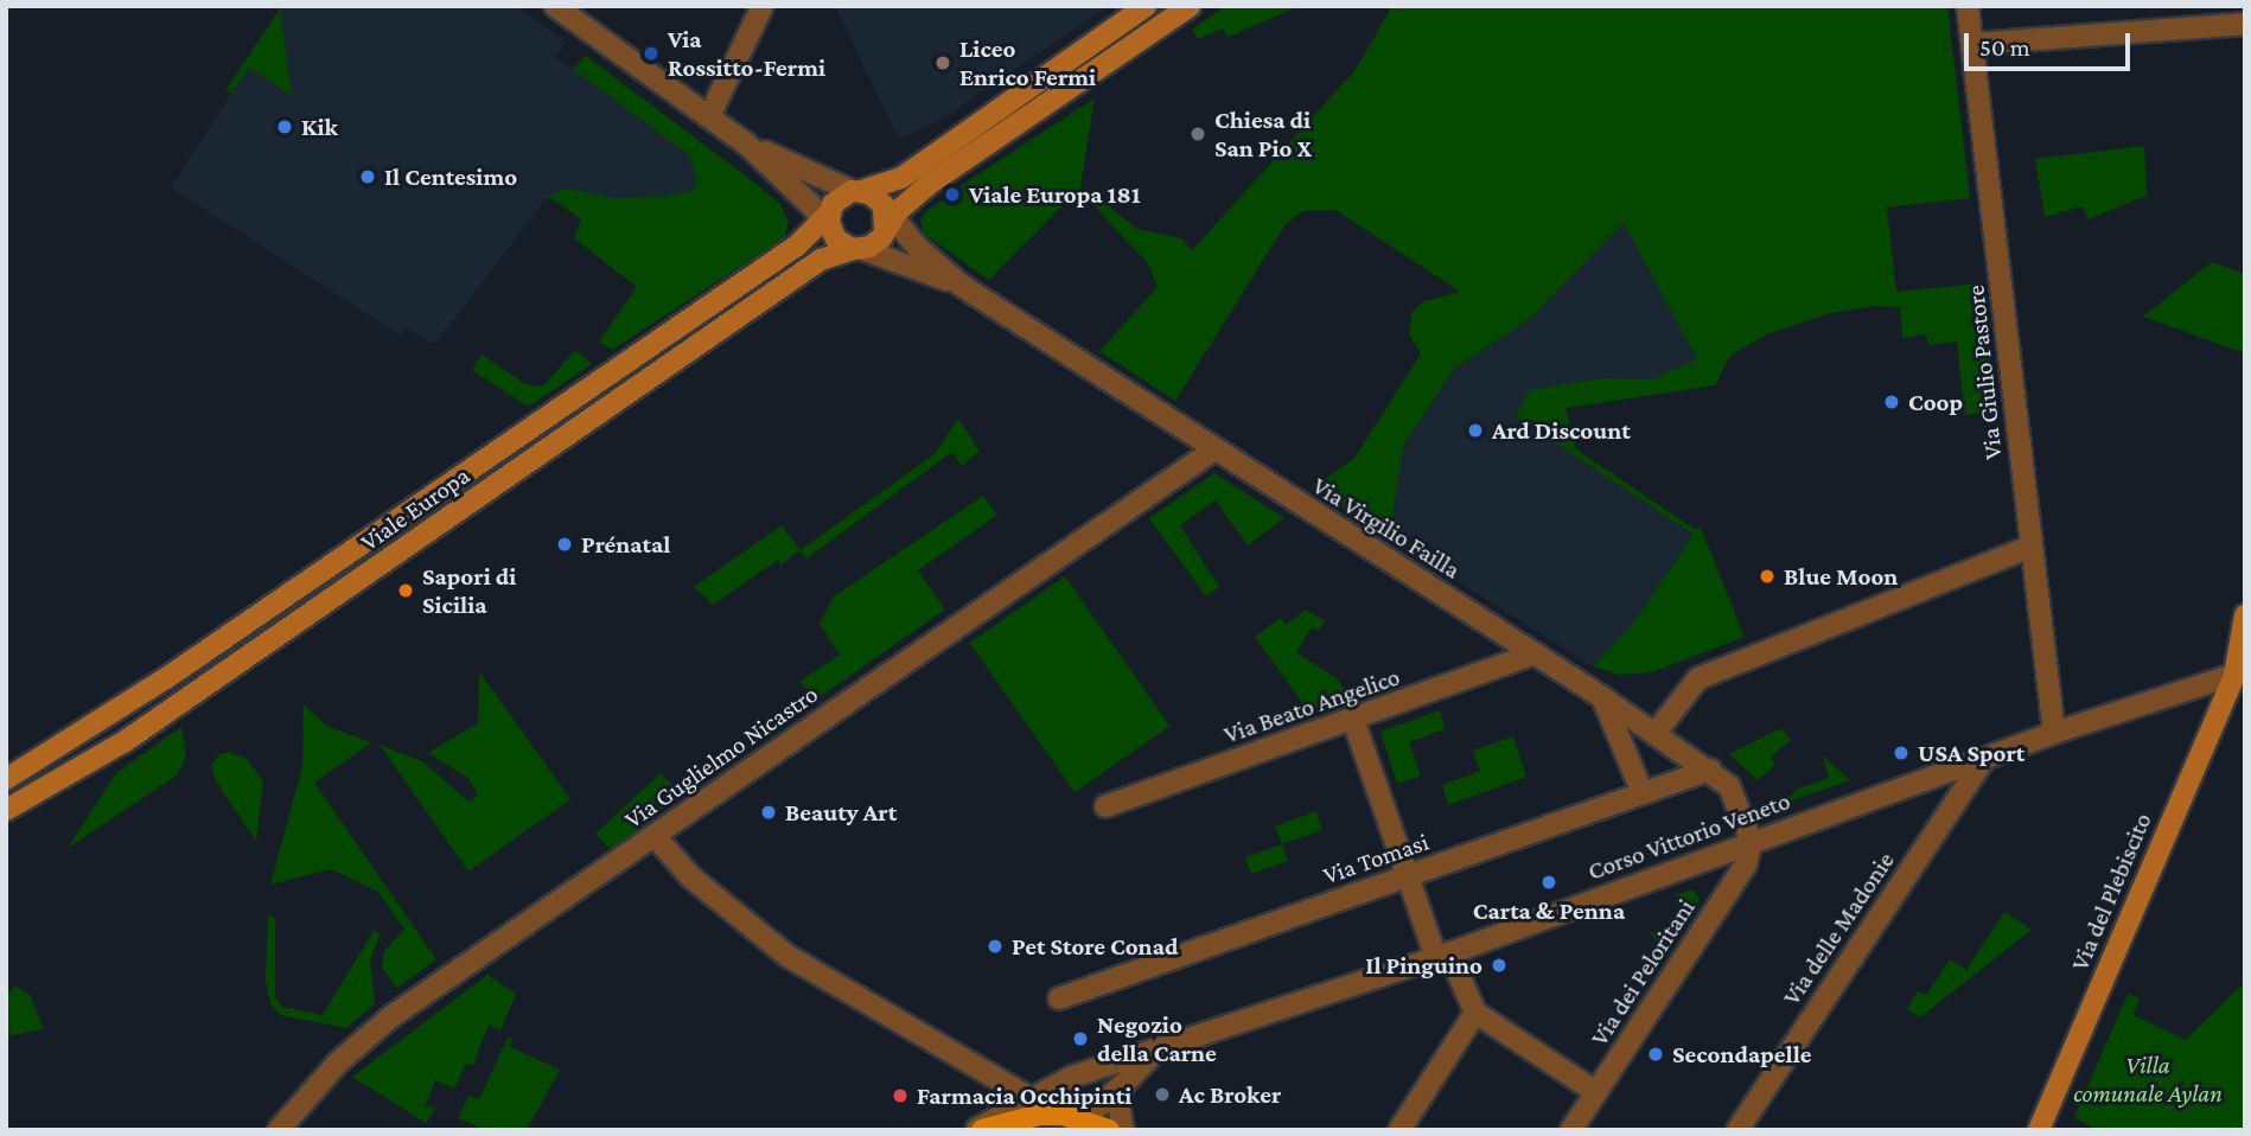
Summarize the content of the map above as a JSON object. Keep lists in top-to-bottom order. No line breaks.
{"streets":{"main road":["Viale Europa","Via del Plebiscito"],"street":["Via Giulio Pastore","Via Virgilio Failla","Via Beato Angelico","Via Guglielmo Nicastro","Corso Vittorio Veneto","Via Tomasi","Via delle Madonie","Via dei Peloritani"]},"crossings":[["Via Giulio Pastore","Corso Vittorio Veneto"],["Via Virgilio Failla","Via Beato Angelico"],["Via Virgilio Failla","Via Guglielmo Nicastro"],["Via Virgilio Failla","Corso Vittorio Veneto"],["Via Virgilio Failla","Via Tomasi"],["Via Virgilio Failla","Via dei Peloritani"],["Corso Vittorio Veneto","Via del Plebiscito"],["Corso Vittorio Veneto","Via delle Madonie"],["Corso Vittorio Veneto","Via dei Peloritani"]],"parks":["Villa comunale Aylan"],"places":["Via Rossitto-Fermi","Liceo Enrico Fermi","Kik","Chiesa di San Pio X","Il Centesimo","Viale Europa 181","Coop","Ard Discount","Prénatal","Blue Moon","Sapori di Sicilia","USA Sport","Beauty Art","Carta & Penna","Pet Store Conad","Il Pinguino","Negozio della Carne","Secondapelle","Ac Broker","Farmacia Occhipinti"],"scale_bar":"50 m"}
